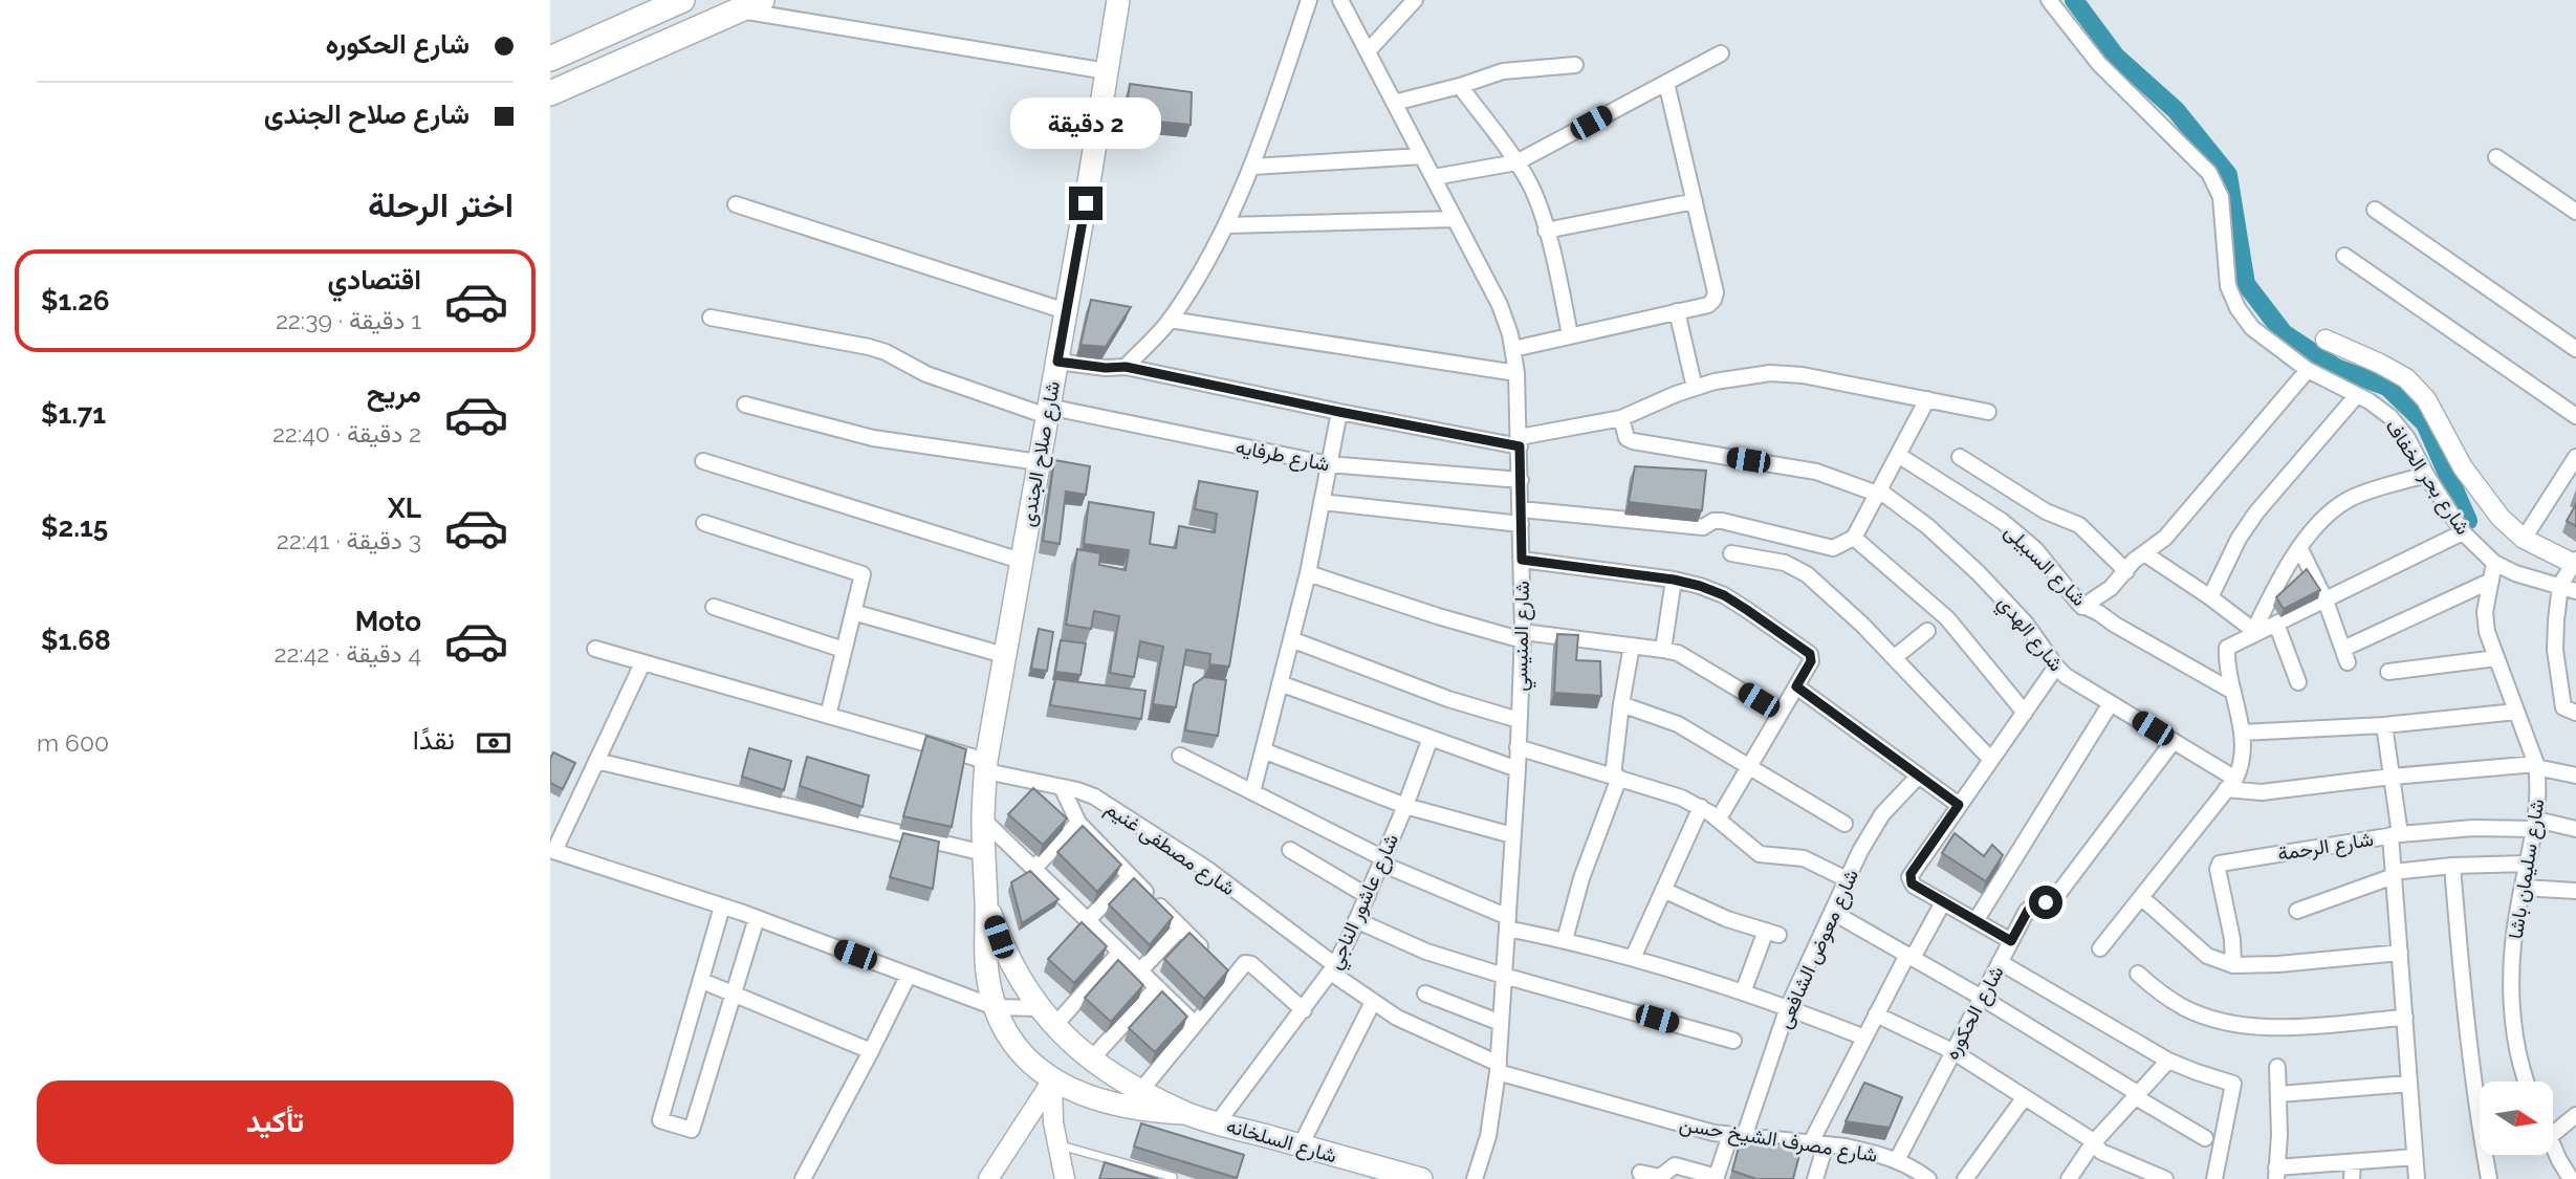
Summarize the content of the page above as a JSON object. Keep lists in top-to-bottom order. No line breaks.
{"streets":{"main road":["شارع صلاح الجندى","شارع السلخانه"],"street":["شارع طرفايه","شارع بحر الخفاف","شارع السبيلى","شارع الهدي","شارع المنيسي","شارع الرحمة","شارع مصطفى غنيم","شارع سليمان باشا","شارع عاشور الناجي","شارع معوض الشافعى","شارع الحكوره","شارع مصرف الشيخ حسن"]},"crossings":[["شارع صلاح الجندى","شارع طرفايه"],["شارع صلاح الجندى","شارع مصطفى غنيم"],["شارع صلاح الجندى","شارع السلخانه"],["شارع طرفايه","شارع المنيسي"],["شارع بحر الخفاف","شارع سليمان باشا"],["شارع الهدي","شارع سليمان باشا"],["شارع الهدي","شارع الحكوره"],["شارع المنيسي","شارع مصرف الشيخ حسن"],["شارع الرحمة","شارع سليمان باشا"],["شارع مصطفى غنيم","شارع عاشور الناجي"],["شارع مصطفى غنيم","شارع مصرف الشيخ حسن"],["شارع عاشور الناجي","شارع السلخانه"],["شارع معوض الشافعى","شارع مصرف الشيخ حسن"],["شارع الحكوره","شارع مصرف الشيخ حسن"]],"north":"right","page":{"banner":["شارع الحكوره","شارع صلاح الجندى"],"bubble":"2 دقيقة","heading":"اختر الرحلة","list":[{"name":"اقتصادي","note":"1 دقيقة · 22:39","value":"$1.26"},{"name":"مريح","note":"2 دقيقة · 22:40","value":"$1.71"},{"name":"XL","note":"3 دقيقة · 22:41","value":"$2.15"},{"name":"Moto","note":"4 دقيقة · 22:42","value":"$1.68"}],"pay":["نقدًا","600 m"],"buttons":"تأكيد"}}
